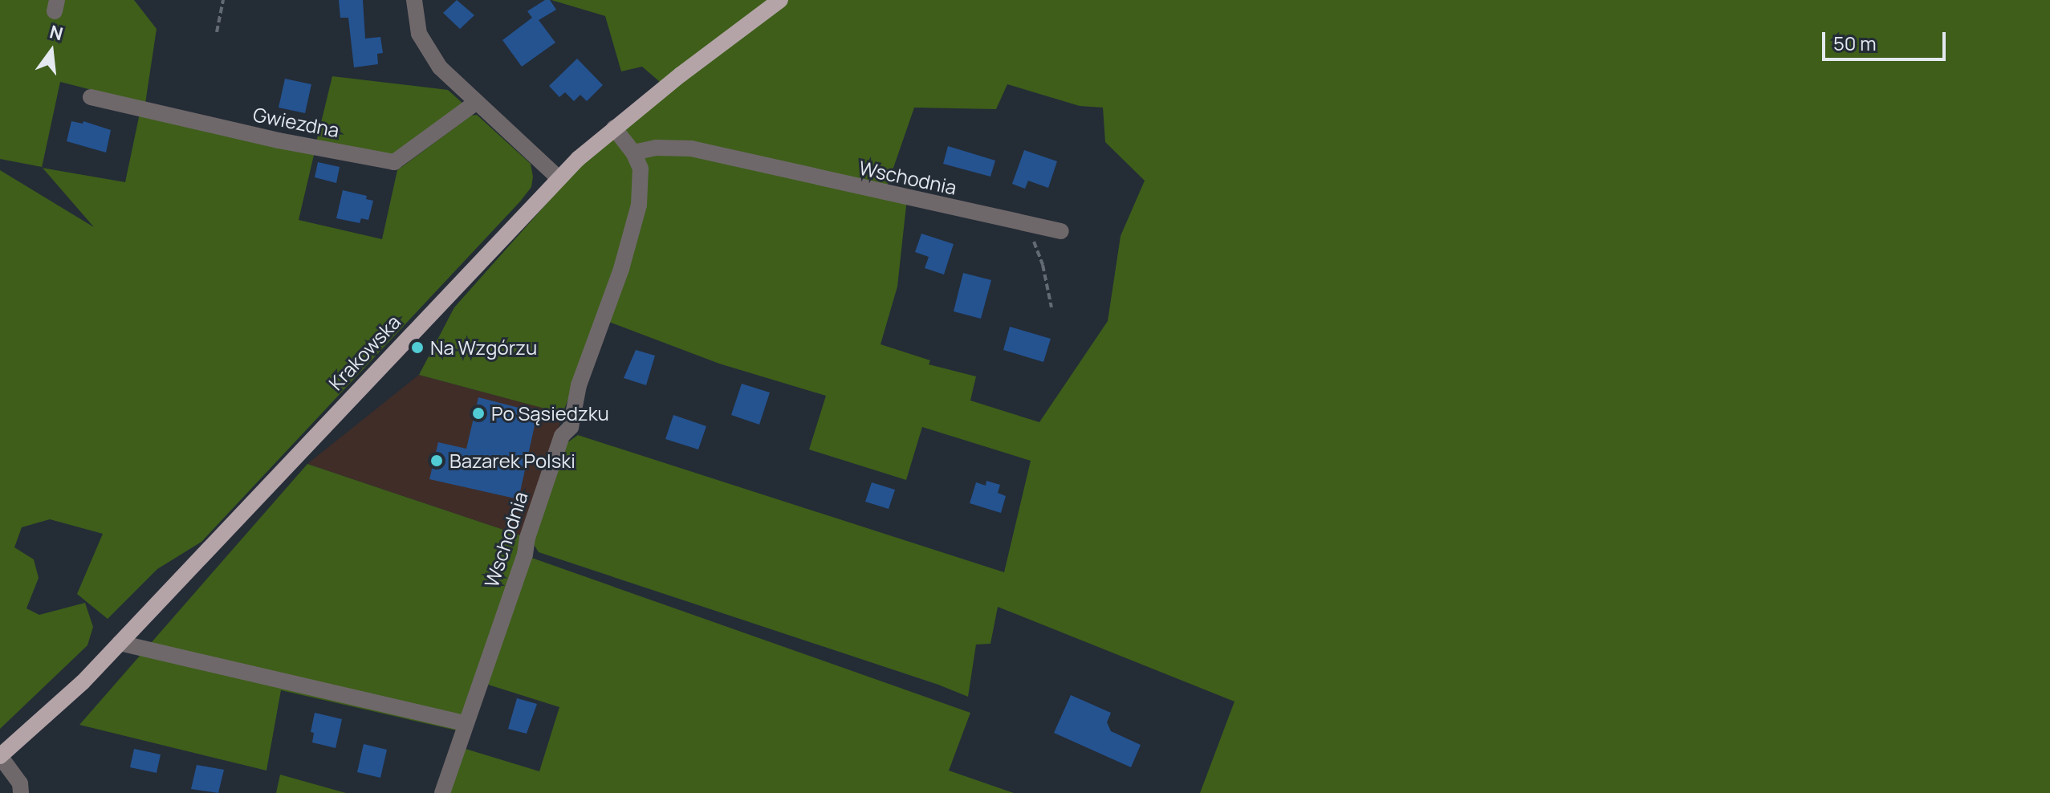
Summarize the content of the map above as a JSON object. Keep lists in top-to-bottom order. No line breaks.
{"streets":{"main road":["Krakowska"],"street":["Gwiezdna","Wschodnia"]},"crossings":[["Wschodnia","Krakowska"]],"places":["Na Wzgórzu","Po Sąsiedzku","Bazarek Polski"],"scale_bar":"50 m","north":"top"}
